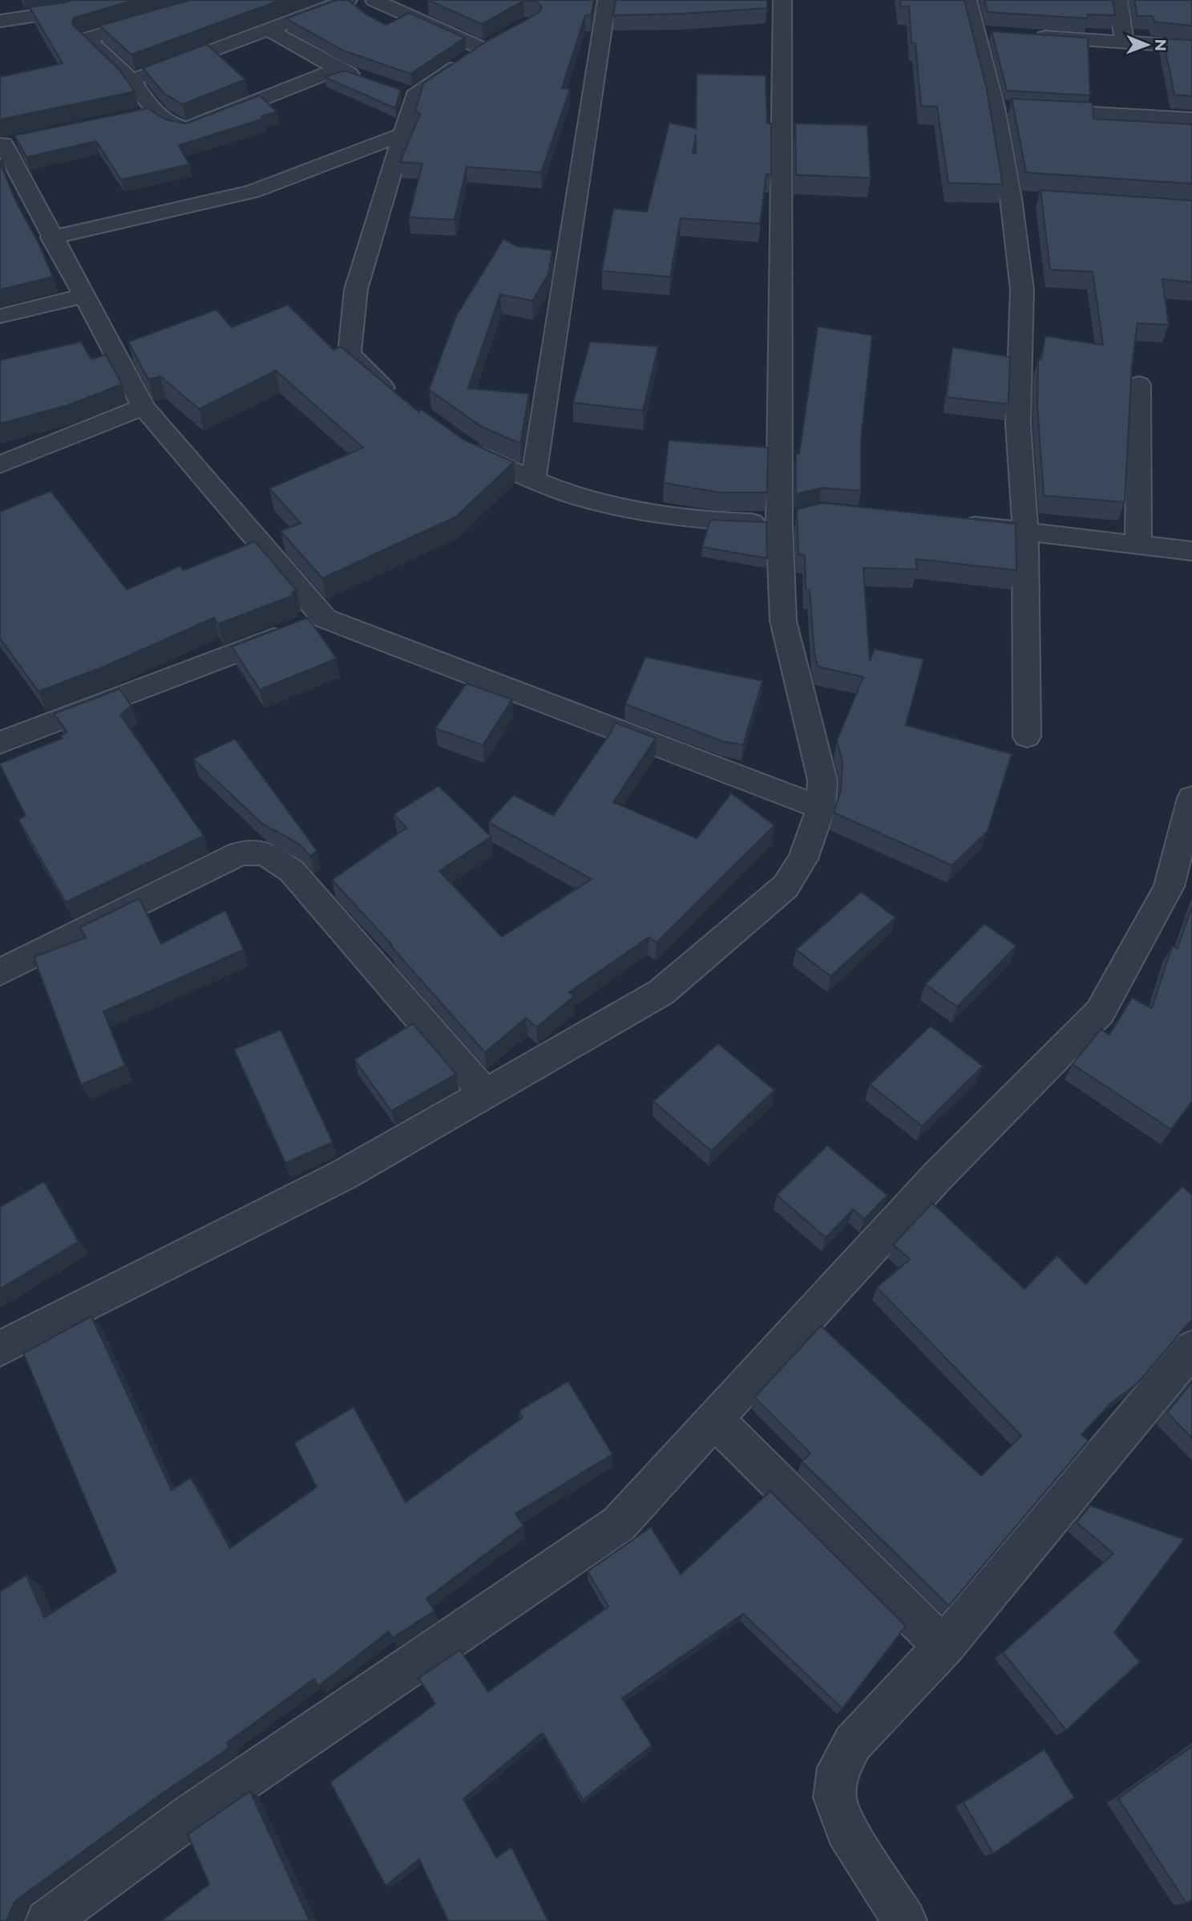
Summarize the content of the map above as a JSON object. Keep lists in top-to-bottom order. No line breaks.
{"north":"right"}
